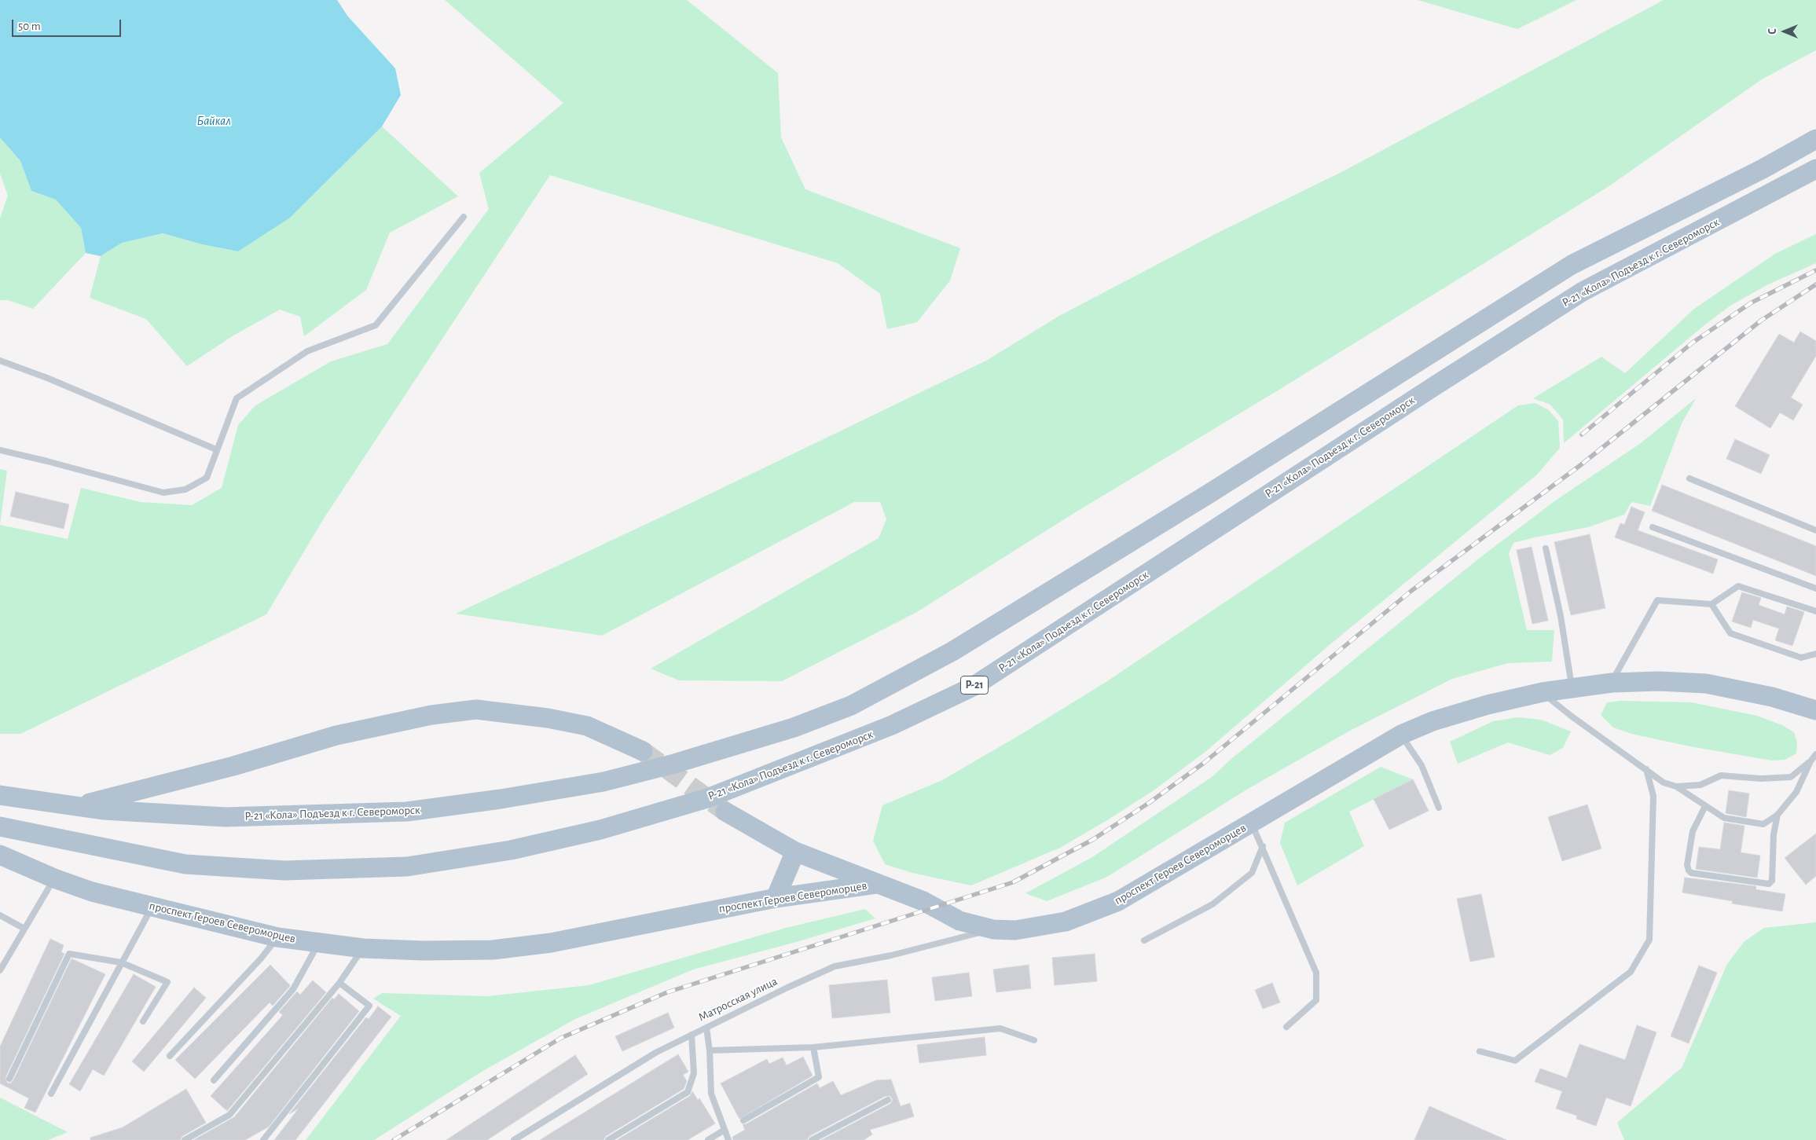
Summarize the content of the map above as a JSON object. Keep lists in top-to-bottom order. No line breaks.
{"streets":{"main road":["Р-21 «Кола» Подъезд к г. Североморск","Р-21","проспект Героев Североморцев"],"lane":["Матросская улица"]},"crossings":[["проспект Героев Североморцев","Матросская улица"]],"water":["Байкал"],"scale_bar":"50 m","north":"left"}
